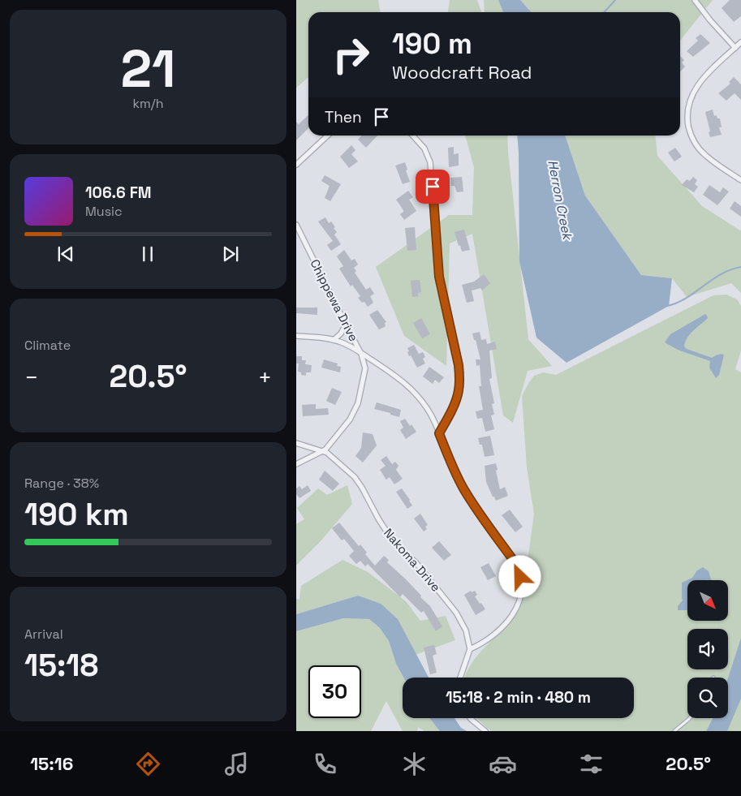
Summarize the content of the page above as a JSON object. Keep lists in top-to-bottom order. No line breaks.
{"streets":{"street":["Chippewa Drive","Nakoma Drive"]},"water":["Herron Creek"],"north":"bottom right","page":{"tile":[["21","km/h"],"Climate",["Range · 38%","190 km"],["Arrival","15:18"]],"turn":["190 m","Woodcraft Road"],"then":"Then","song":["106.6 FM","Music"],"heat":["−","20.5°","+"],"limit":"30","trip":"15:18 · 2 min · 480 m","tabs":["15:16","20.5°"]}}
